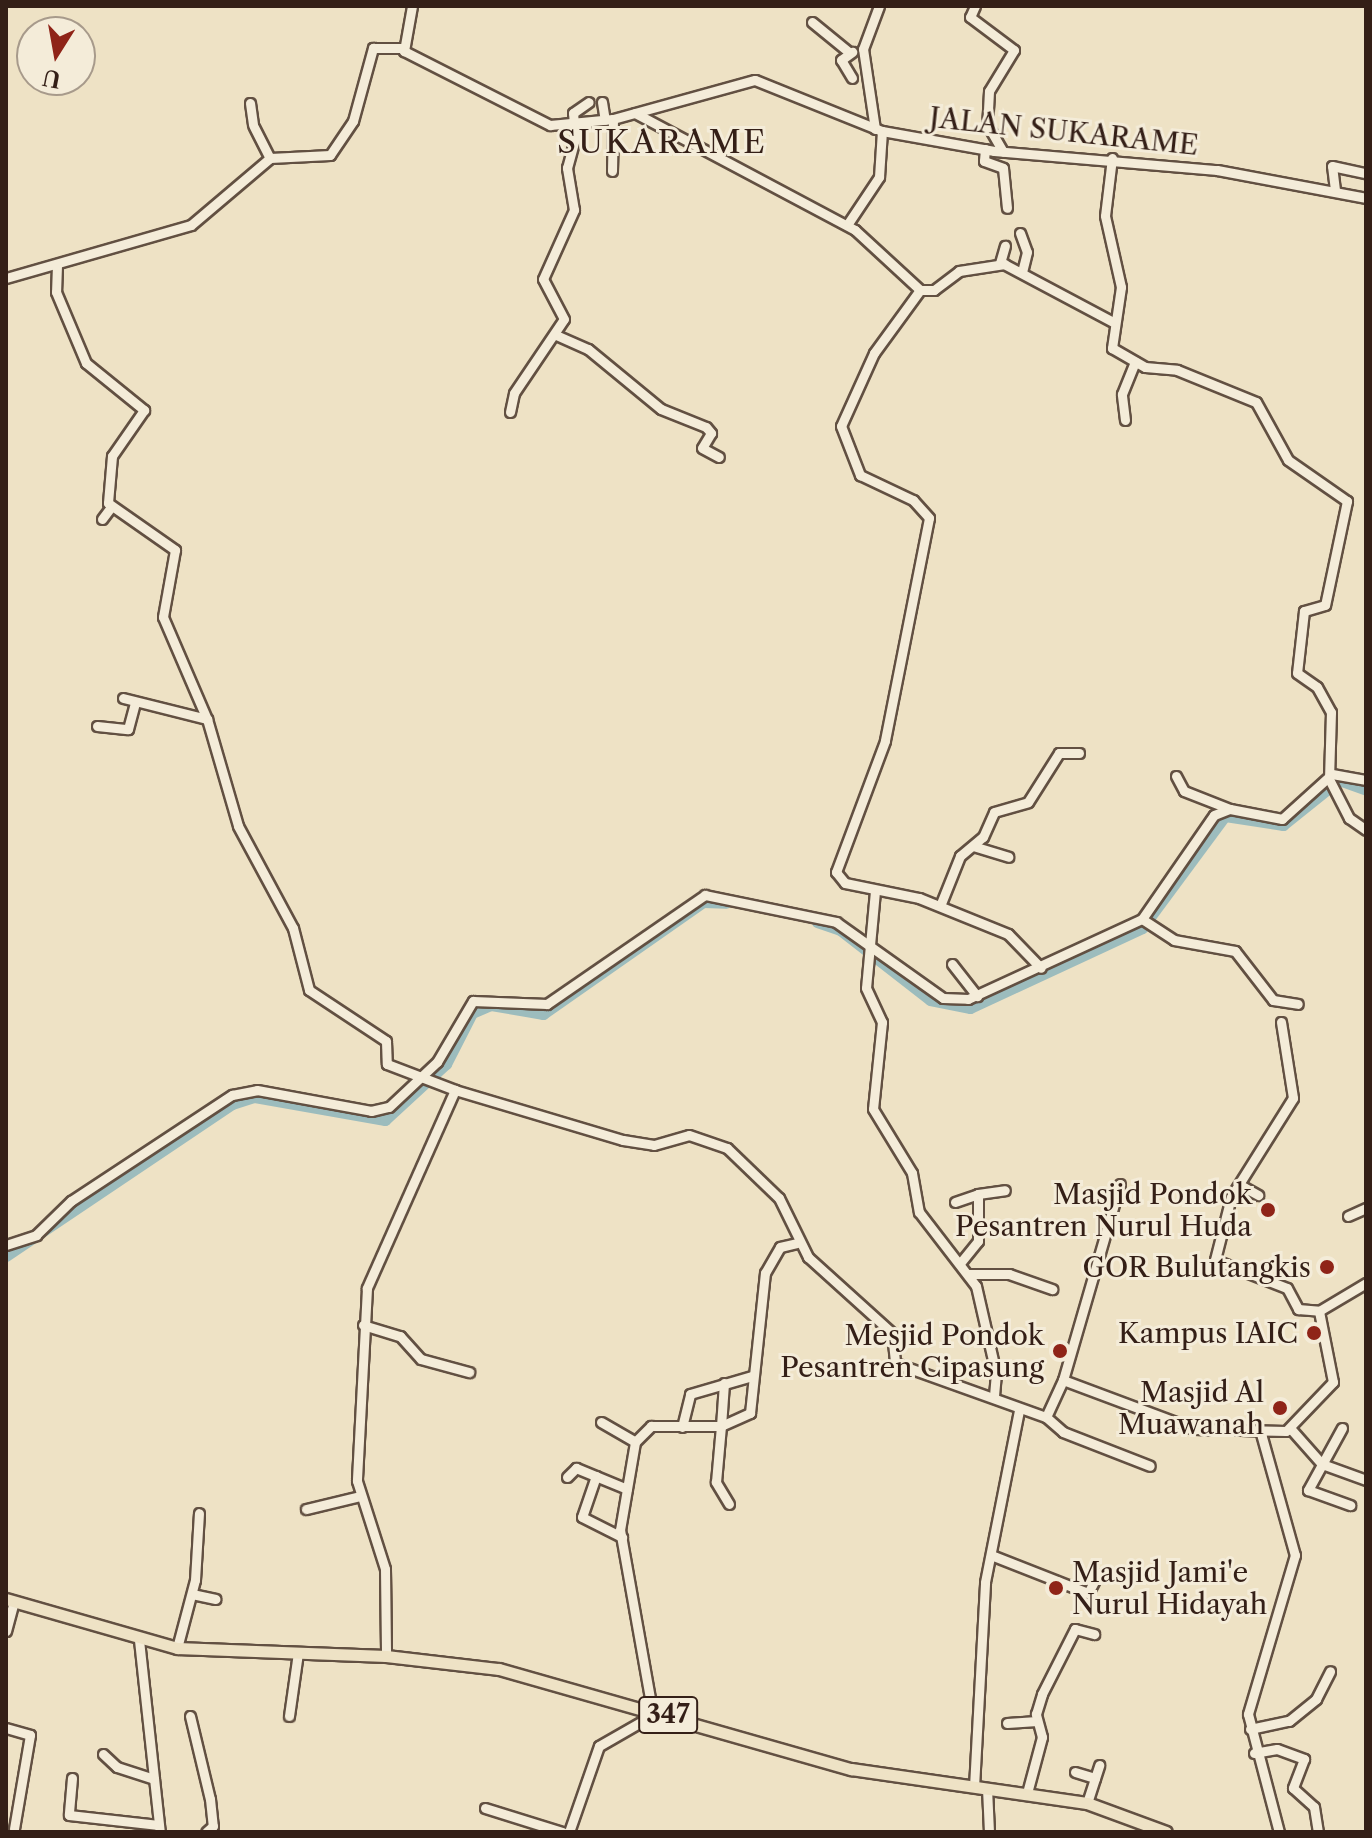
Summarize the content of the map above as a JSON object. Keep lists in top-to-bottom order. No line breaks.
{"streets":{"main road":["347"],"street":["JALAN SUKARAME"]},"districts":["SUKARAME"],"places":["Masjid Pondok Pesantren Nurul Huda","GOR Bulutangkis","Kampus IAIC","Mesjid Pondok Pesantren Cipasung","Masjid Al Muawanah","Masjid Jami'e Nurul Hidayah"],"north":"bottom"}
